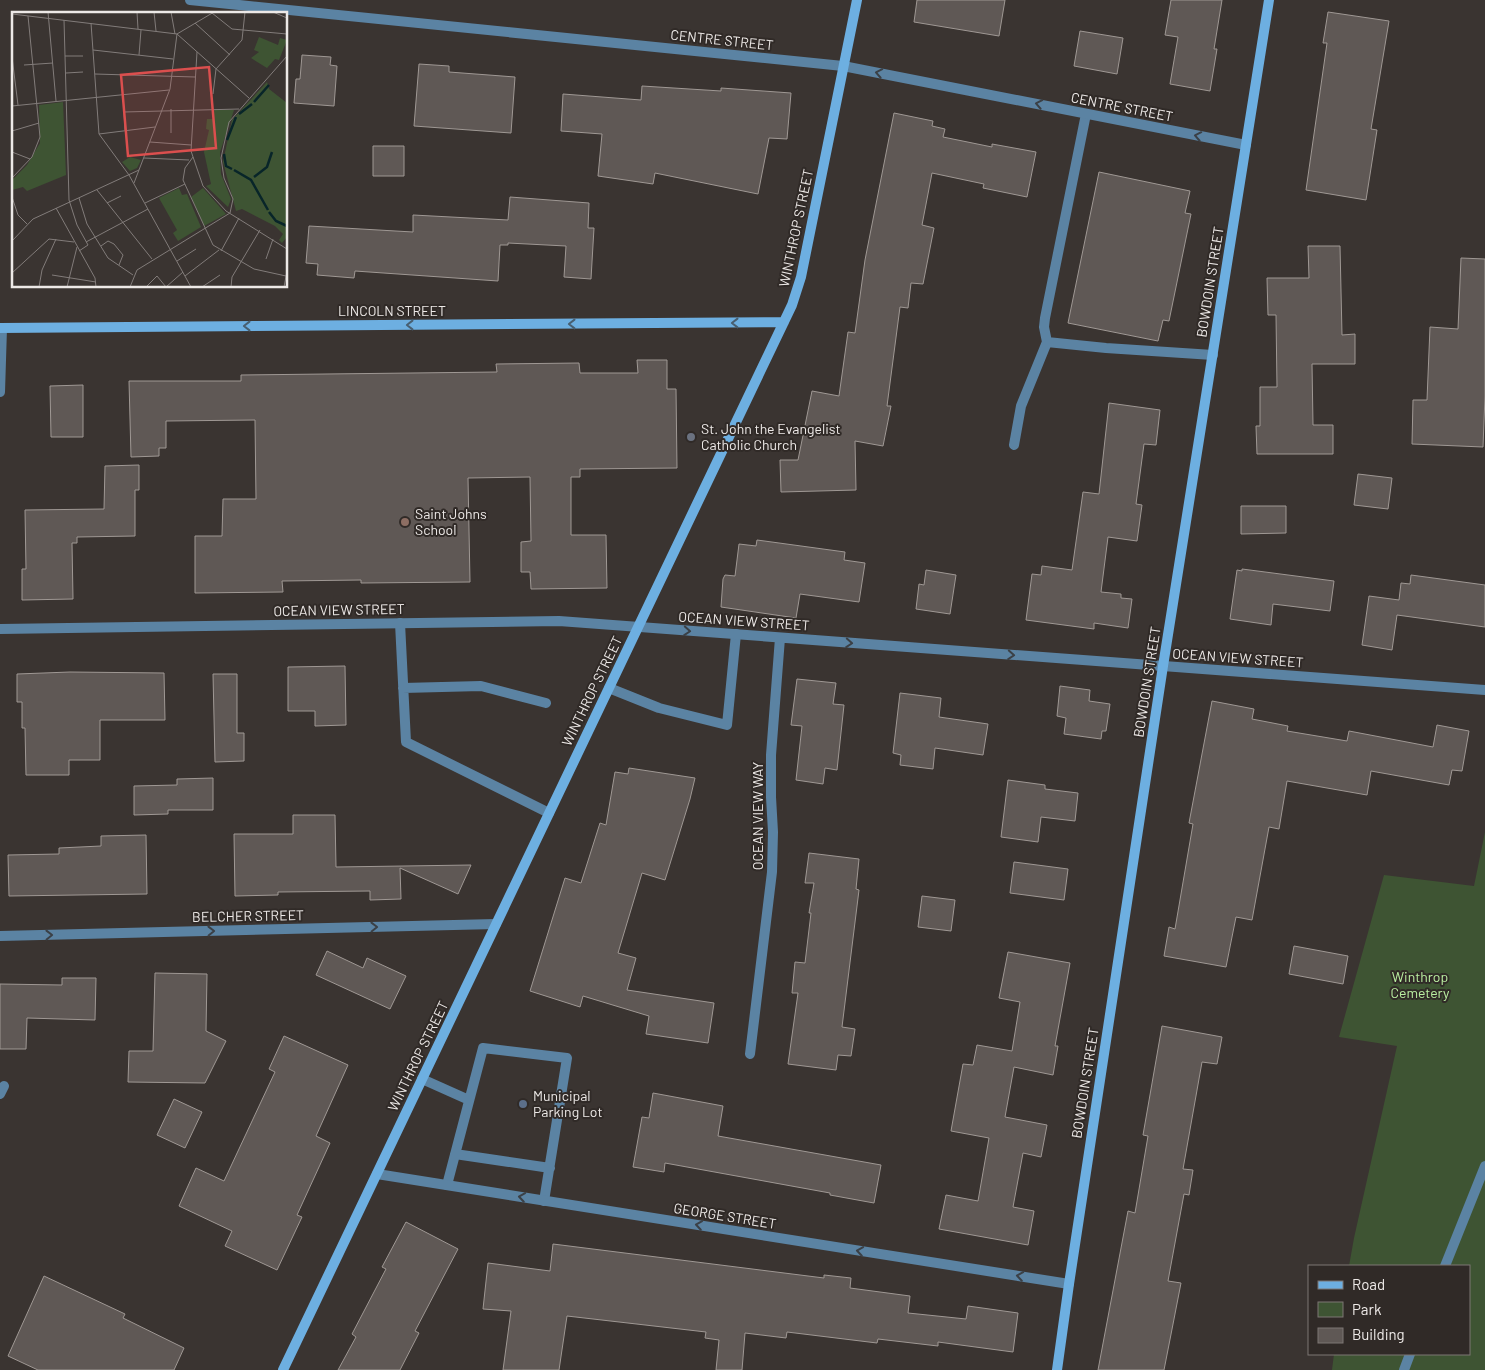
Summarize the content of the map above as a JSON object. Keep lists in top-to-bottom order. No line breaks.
{"streets":{"street":["CENTRE STREET","WINTHROP STREET","BOWDOIN STREET","LINCOLN STREET","OCEAN VIEW STREET","OCEAN VIEW WAY","BELCHER STREET","GEORGE STREET"]},"crossings":[["CENTRE STREET","WINTHROP STREET"],["CENTRE STREET","BOWDOIN STREET"],["WINTHROP STREET","LINCOLN STREET"],["WINTHROP STREET","OCEAN VIEW STREET"],["WINTHROP STREET","BELCHER STREET"],["WINTHROP STREET","GEORGE STREET"],["BOWDOIN STREET","OCEAN VIEW STREET"],["BOWDOIN STREET","GEORGE STREET"],["OCEAN VIEW STREET","OCEAN VIEW WAY"]],"one_way":["CENTRE STREET","LINCOLN STREET","BELCHER STREET","GEORGE STREET"],"parks":["Winthrop Cemetery"],"places":["St. John the Evangelist Catholic Church","Saint Johns School","Municipal Parking Lot"],"legend":["Road","Park","Building"]}
